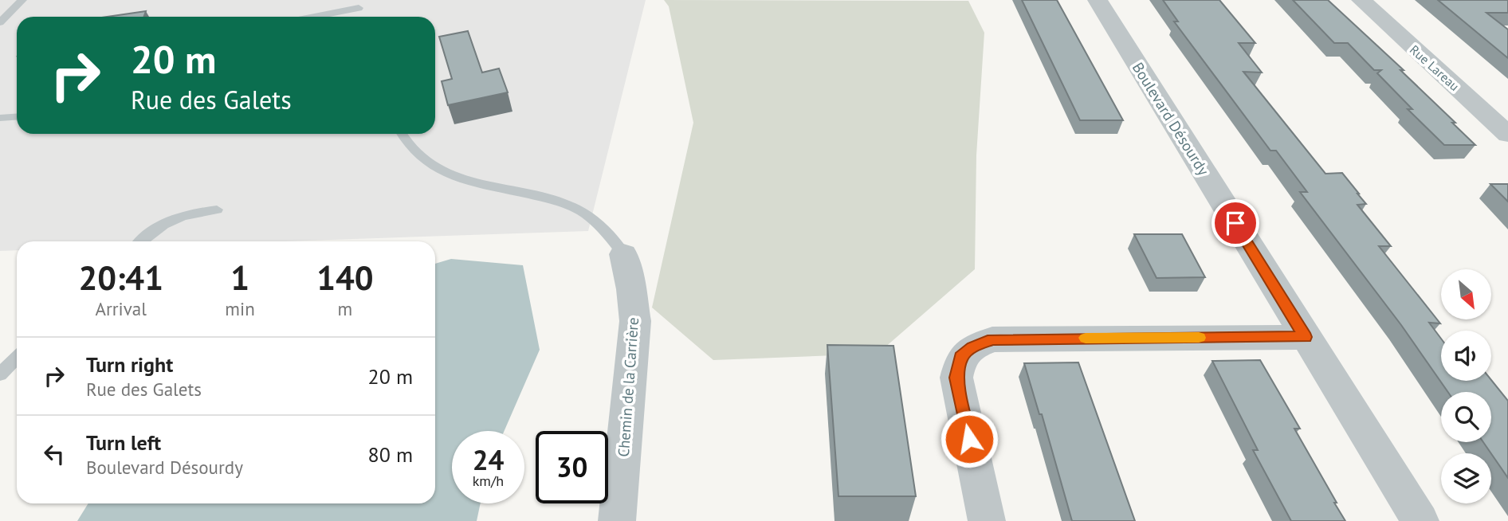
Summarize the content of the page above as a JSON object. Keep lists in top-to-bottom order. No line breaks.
{"streets":{"street":["Rue Lareau","Boulevard Désourdy","Chemin de la Carrière"]},"north":"bottom right","page":{"turn":["20 m","Rue des Galets"],"eta":["20:41","Arrival","1","min","140","m"],"list":[{"name":"Turn right","note":"Rue des Galets","value":"20 m"},{"name":"Turn left","note":"Boulevard Désourdy","value":"80 m"}],"speed":"24 km/h","limit":"30"}}
